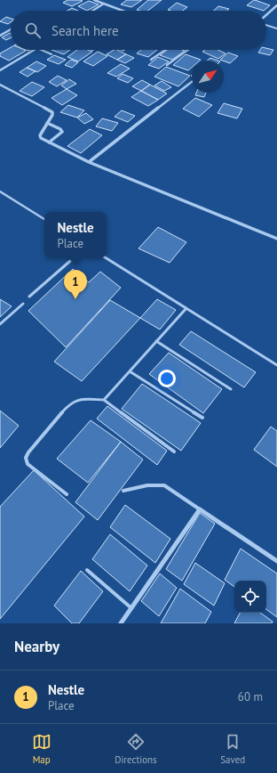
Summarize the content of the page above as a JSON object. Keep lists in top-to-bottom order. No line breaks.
{"north":"top right","page":{"search":"Search here","popup":["Nestle","Place"],"pins":"1","heading":"Nearby","list":[{"mark":"1","name":"Nestle","note":"Place","value":"60 m"}],"nav":["Map","Directions","Saved"]}}
